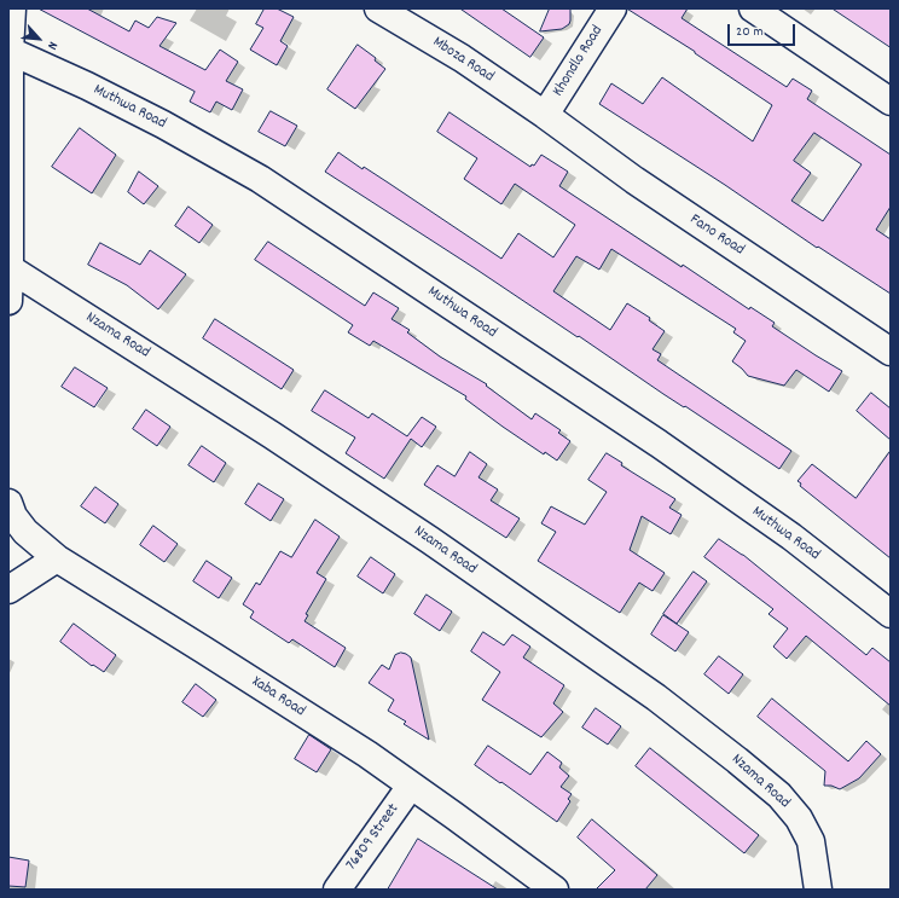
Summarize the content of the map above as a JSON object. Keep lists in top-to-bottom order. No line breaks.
{"streets":{"street":["Mboza Road","Khondlo Road","Muthwa Road","Fano Road","Nzama Road","Xaba Road","76809 Street"]},"crossings":[["Mboza Road","Khondlo Road"],["Mboza Road","Fano Road"],["Khondlo Road","Fano Road"],["Xaba Road","76809 Street"]],"scale_bar":"20 m","north":"bottom right"}
